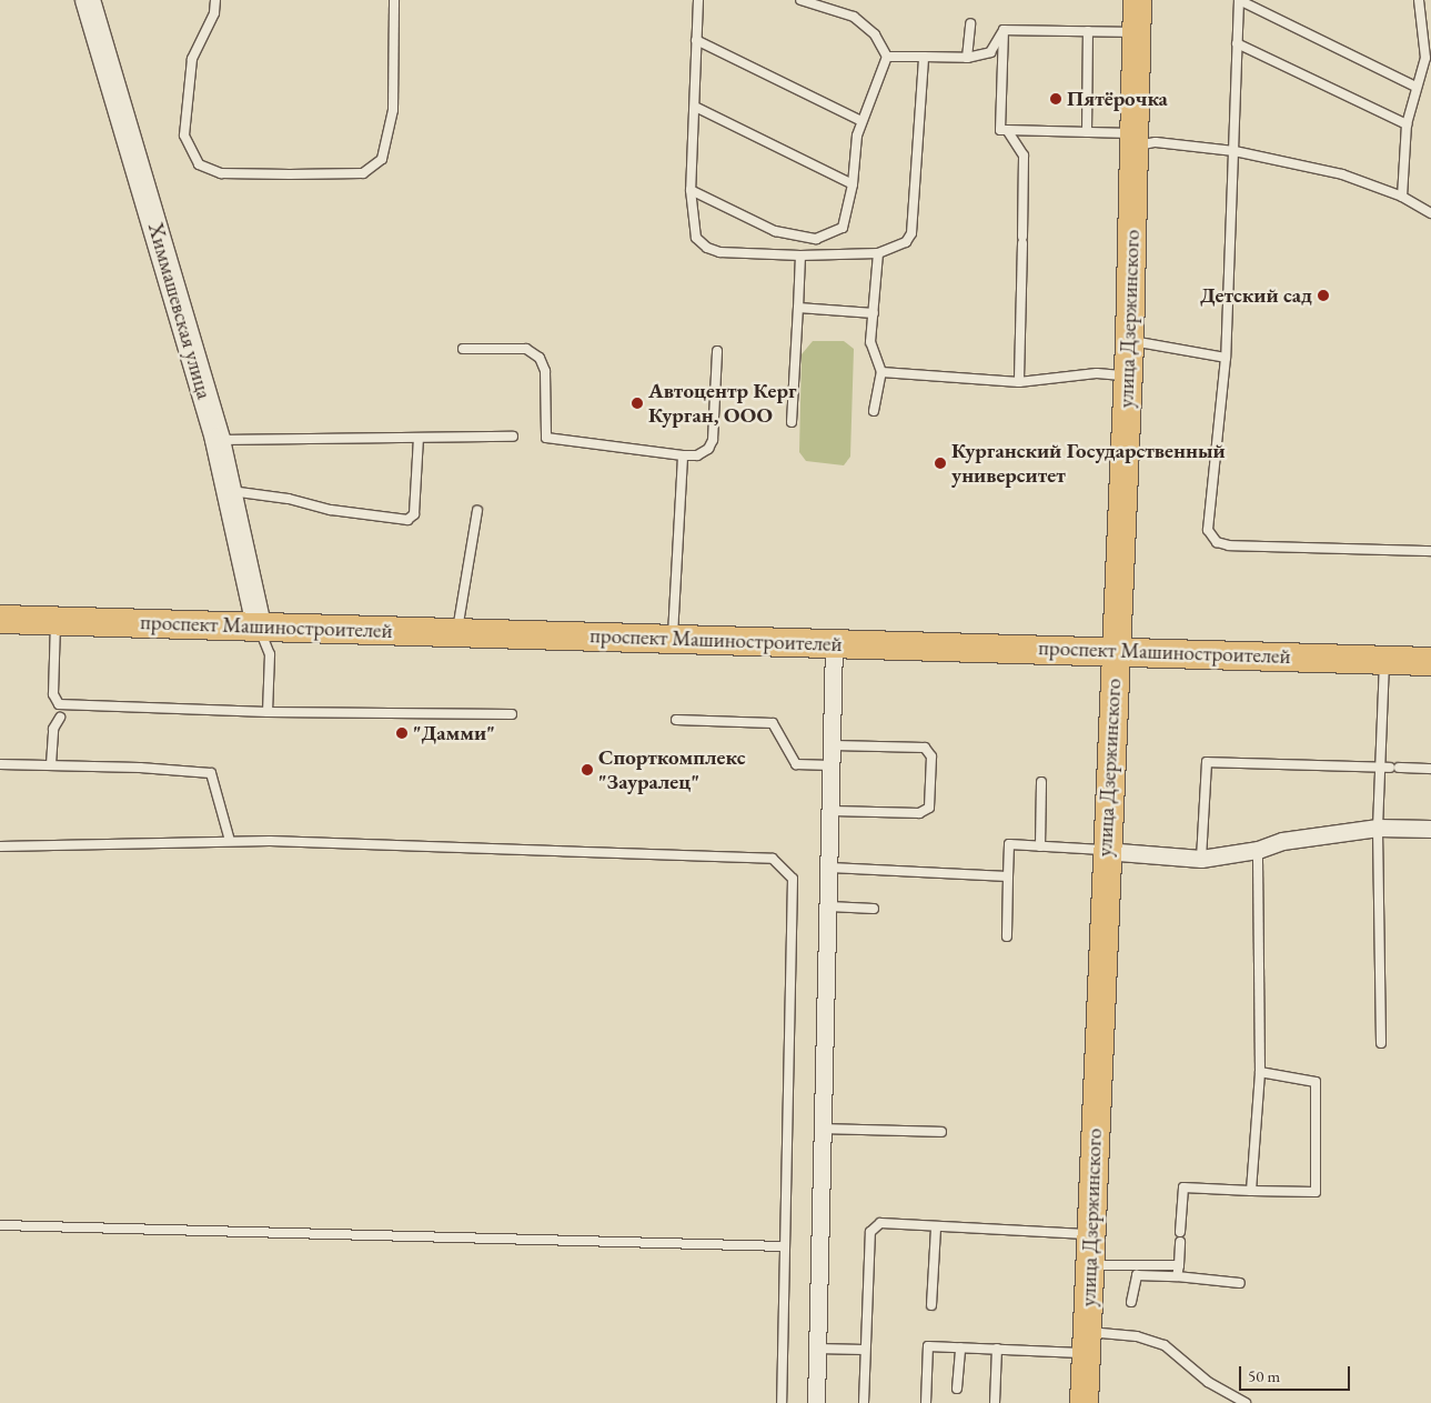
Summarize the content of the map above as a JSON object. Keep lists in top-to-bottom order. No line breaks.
{"streets":{"main road":["улица Дзержинского","проспект Машиностроителей"],"street":["Химмашевская улица"]},"crossings":[["Химмашевская улица","проспект Машиностроителей"],["улица Дзержинского","проспект Машиностроителей"]],"places":["Пятёрочка","Детский сад","Автоцентр Керг Курган, ООО","Курганский Государственный университет","\"Дамми\"","Спорткомплекс \"Зауралец\""],"scale_bar":"50 m"}
